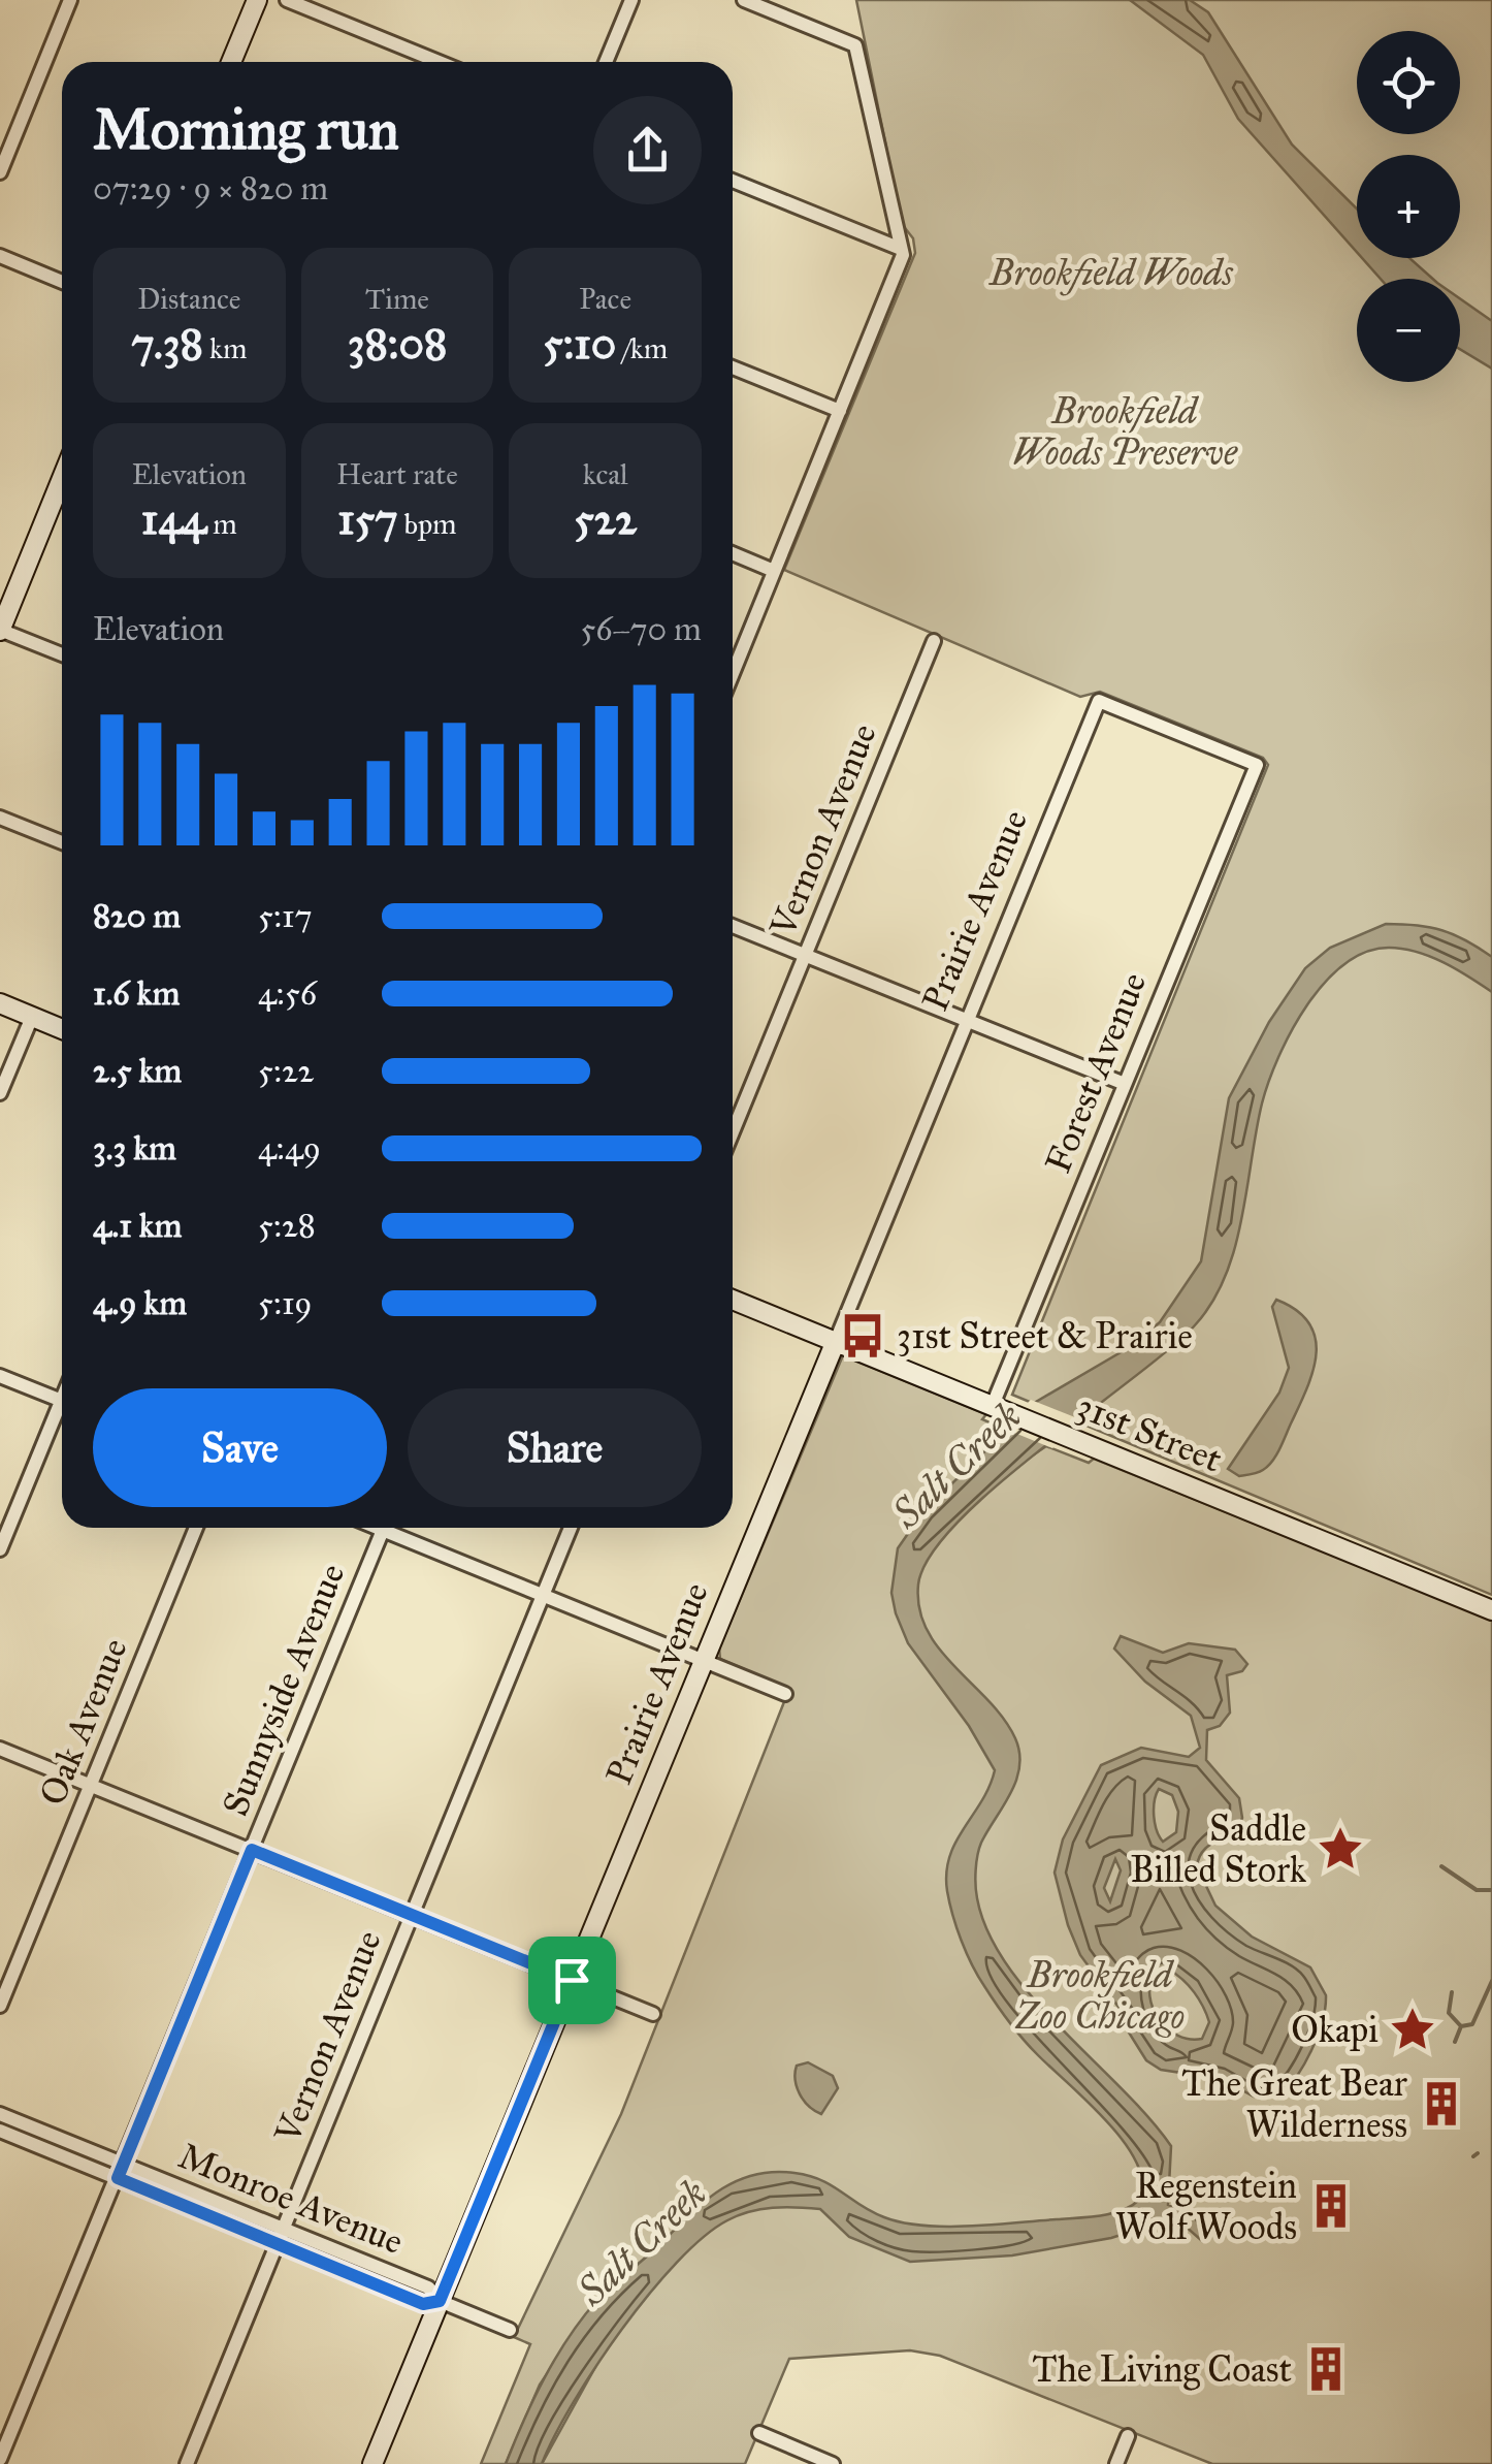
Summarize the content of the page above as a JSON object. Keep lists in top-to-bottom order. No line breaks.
{"streets":{"street":["Vernon Avenue","Prairie Avenue","Forest Avenue","31st Street","Sunnyside Avenue","Oak Avenue","Monroe Avenue"]},"crossings":[["Vernon Avenue","Monroe Avenue"],["Prairie Avenue","Forest Avenue"],["Prairie Avenue","31st Street"],["Prairie Avenue","Monroe Avenue"],["Forest Avenue","31st Street"],["Sunnyside Avenue","Monroe Avenue"]],"water":["Salt Creek"],"parks":["Brookfield Woods","Brookfield Woods Preserve","Brookfield Zoo Chicago"],"places":{"bus stop":["31st Street & Prairie"],"place":["Saddle Billed Stork","Okapi"],"building":["The Great Bear Wilderness","Regenstein Wolf Woods","The Living Coast"]},"page":{"map_buttons":["+","−"],"heading":["Morning run","07:29 · 9 × 820 m"],"stats":[["Distance","7.38 km"],["Time","38:08"],["Pace","5:10 /km"],["Elevation","144 m"],["Heart rate","157 bpm"],["kcal","522"]],"chart":["Elevation","56–70 m"],"list":[{"name":"820 m","note":"5:17"},{"name":"1.6 km","note":"4:56"},{"name":"2.5 km","note":"5:22"},{"name":"3.3 km","note":"4:49"},{"name":"4.1 km","note":"5:28"},{"name":"4.9 km","note":"5:19"}],"buttons":["Save","Share"]}}
